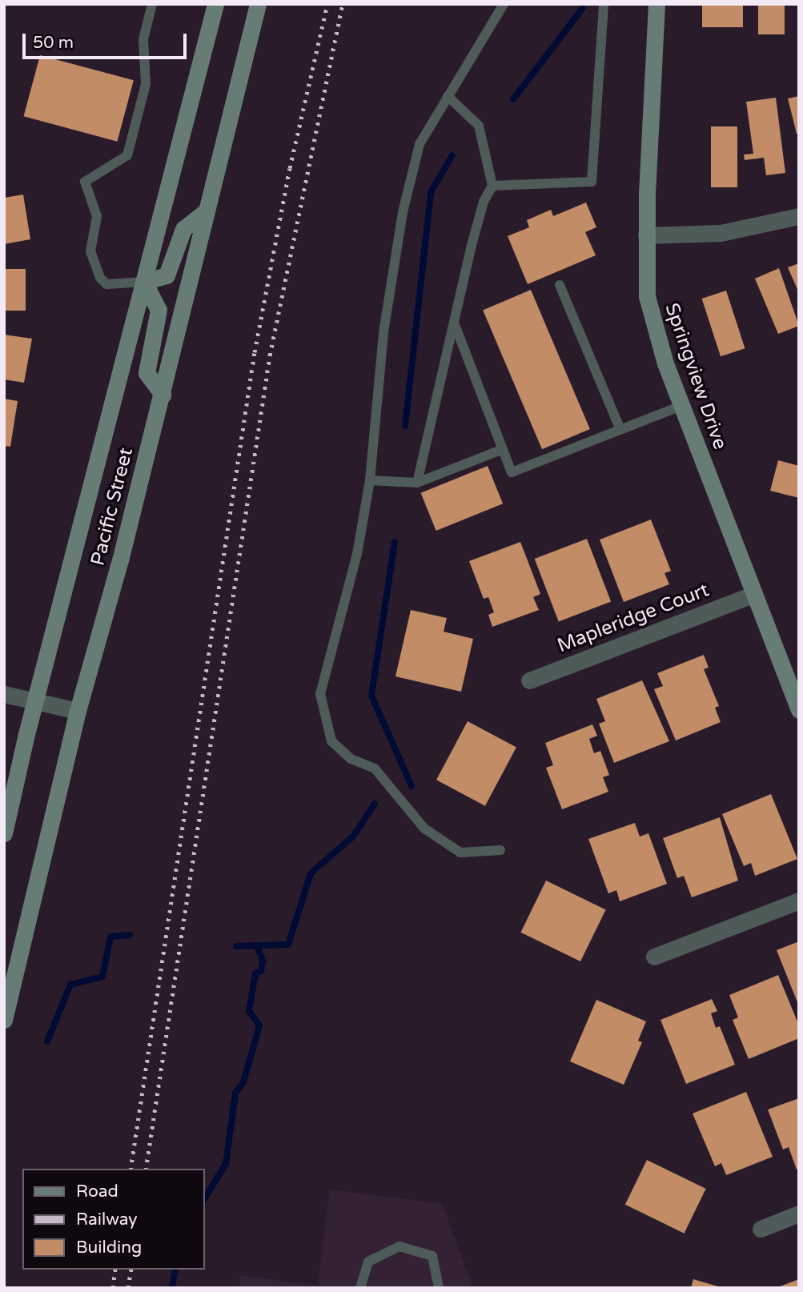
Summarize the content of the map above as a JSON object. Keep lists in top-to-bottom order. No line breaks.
{"streets":{"main road":["Springview Drive","Pacific Street"],"street":["Mapleridge Court"]},"crossings":[["Springview Drive","Mapleridge Court"]],"legend":["Road","Railway","Building"],"scale_bar":"50 m"}
